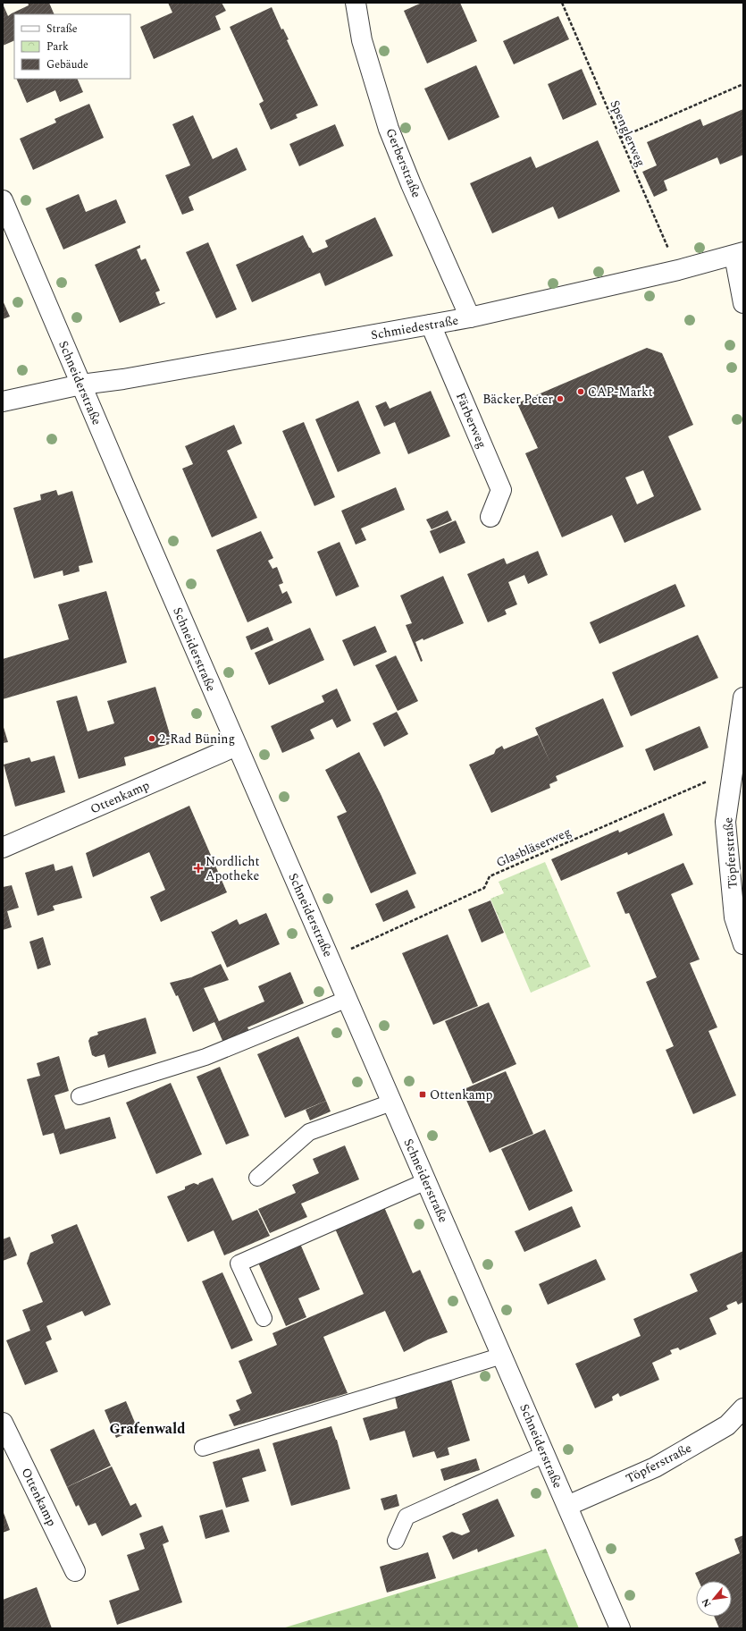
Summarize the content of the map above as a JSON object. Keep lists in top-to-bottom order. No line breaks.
{"streets":{"street":["Gerberstraße","Schmiedestraße","Schneiderstraße","Färberweg","Ottenkamp","Töpferstraße"],"path":["Spenglerweg","Glasbläserweg"]},"crossings":[["Spenglerweg","Schmiedestraße"],["Gerberstraße","Schmiedestraße"],["Schmiedestraße","Schneiderstraße"],["Schmiedestraße","Färberweg"],["Schneiderstraße","Ottenkamp"],["Schneiderstraße","Glasbläserweg"],["Schneiderstraße","Töpferstraße"],["Glasbläserweg","Töpferstraße"]],"districts":["Grafenwald"],"places":{"other":["CAP-Markt","Bäcker Peter","2-Rad Büning"],"health":["Nordlicht Apotheke"],"transit":["Ottenkamp"]},"legend":["Straße","Park","Gebäude"],"north":"bottom left"}
